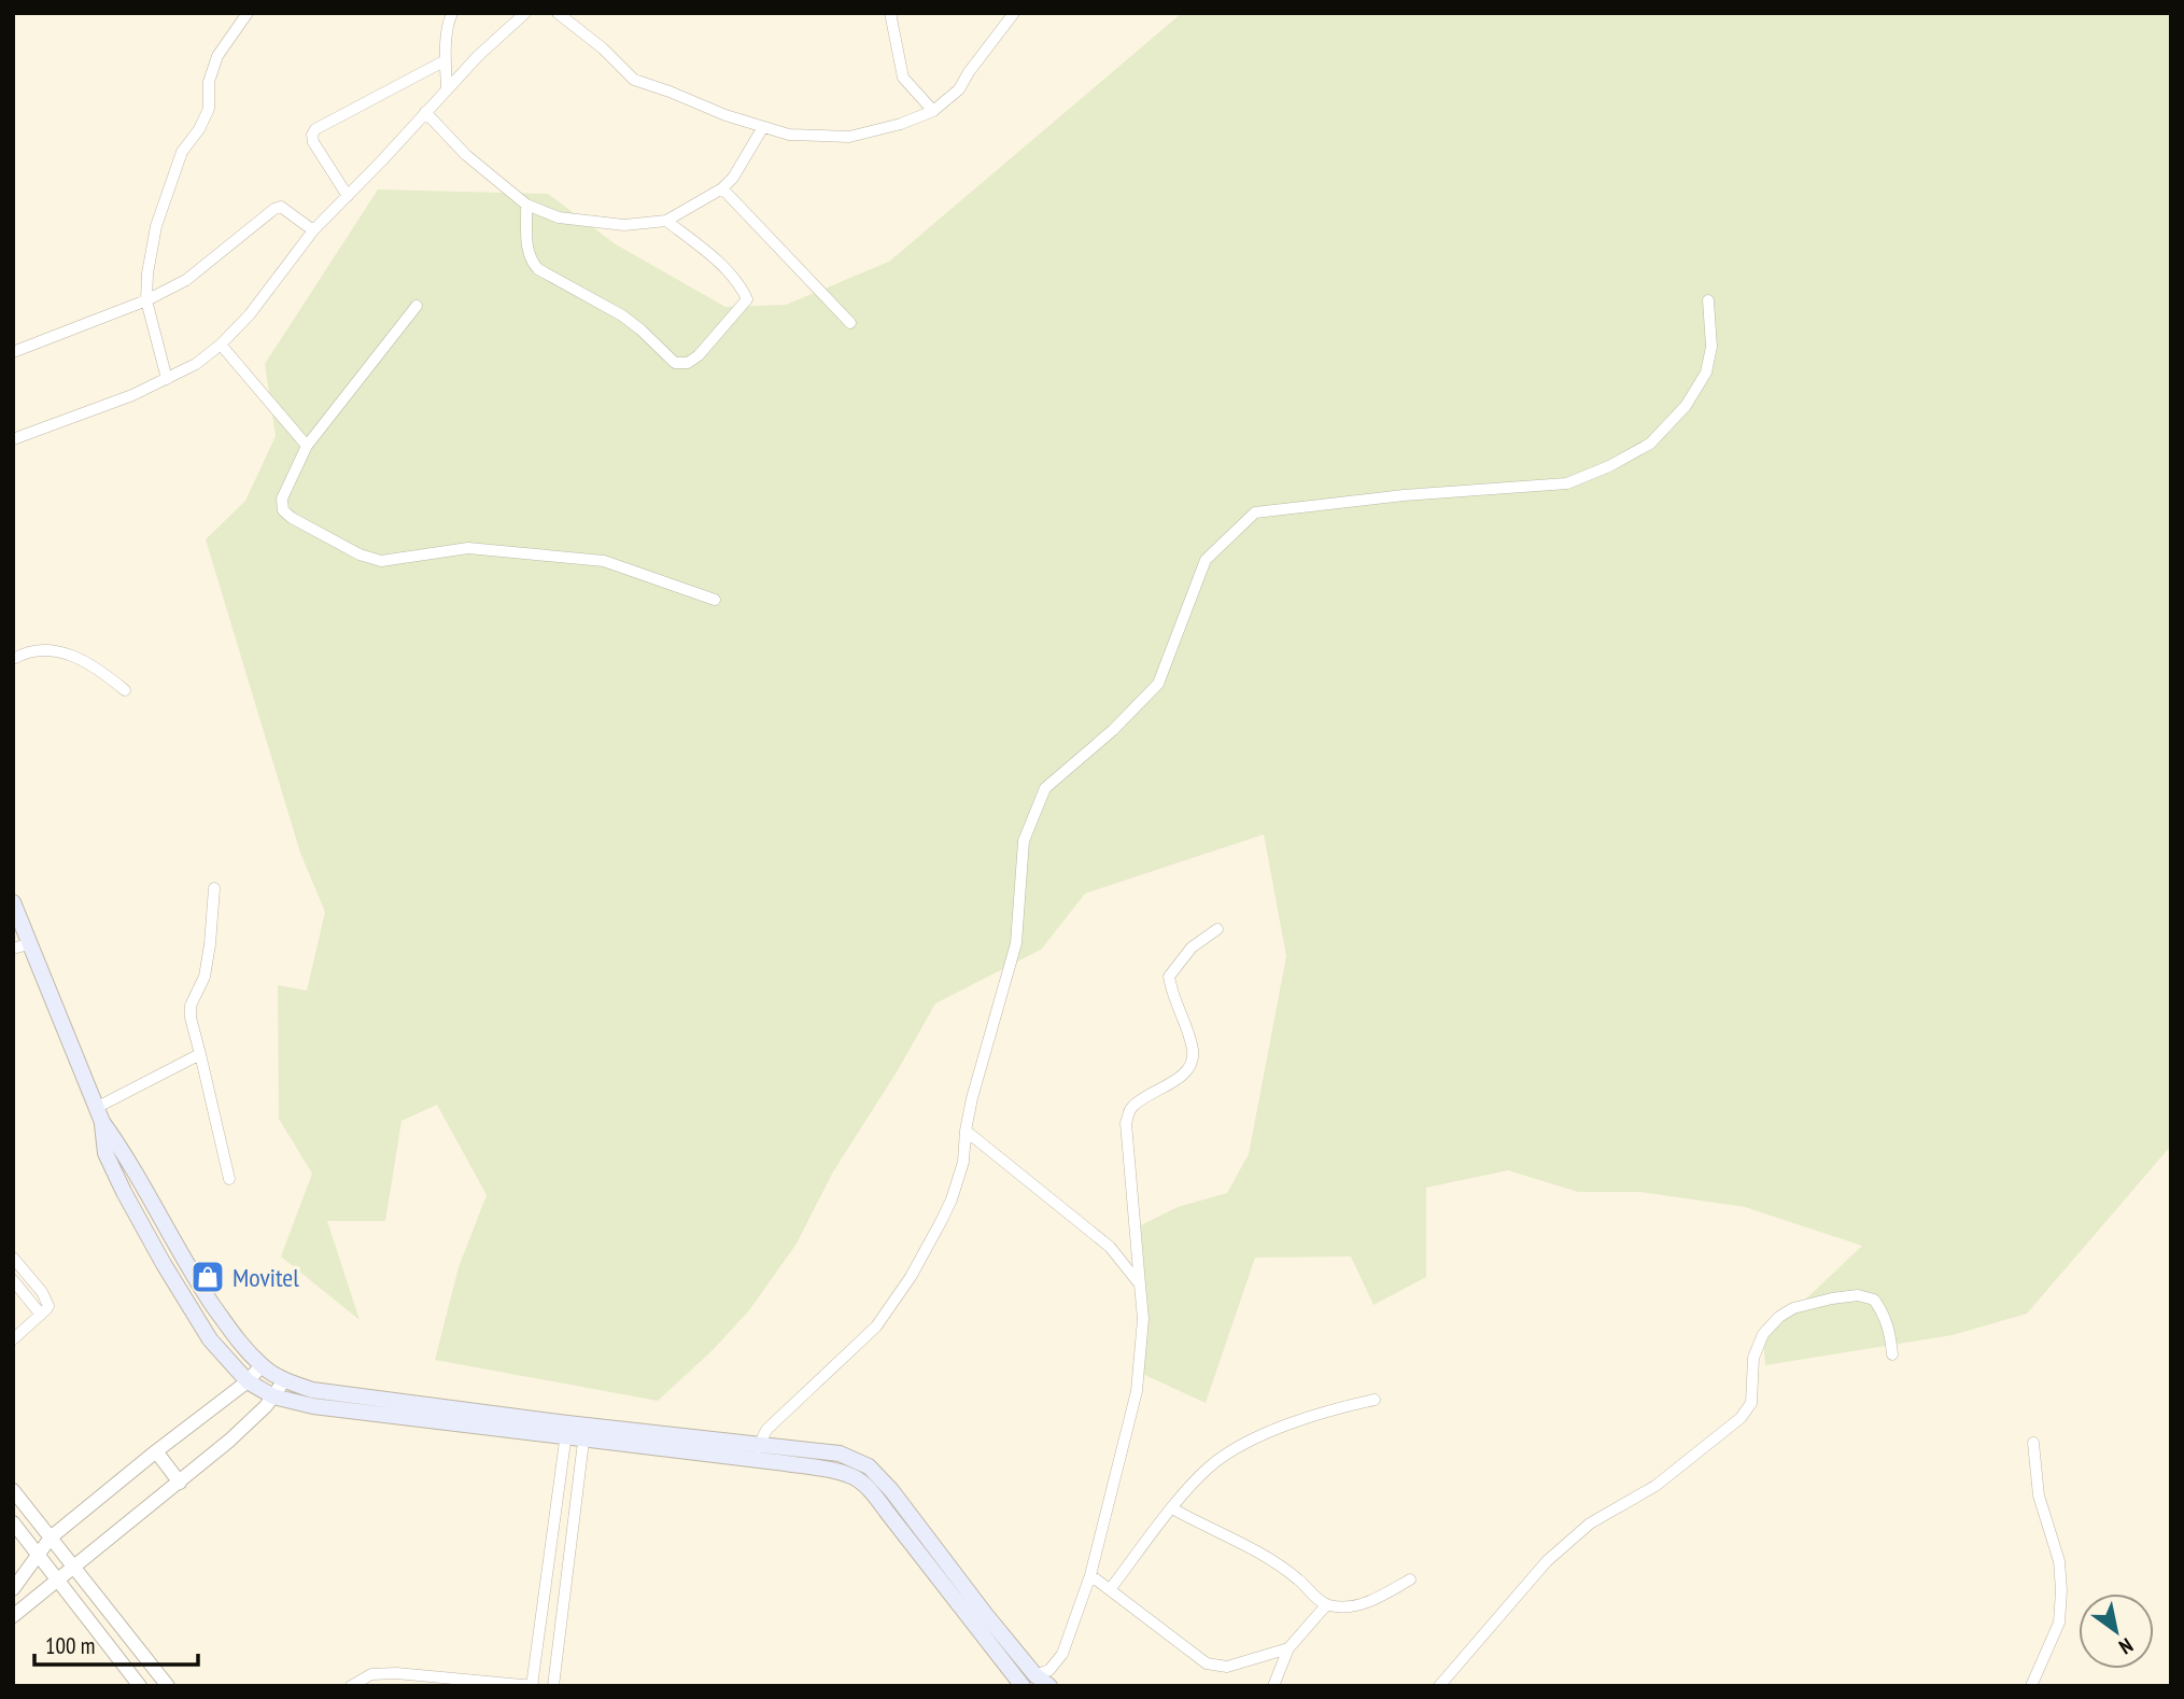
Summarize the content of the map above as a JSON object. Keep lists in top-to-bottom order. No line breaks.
{"places":{"shop":["Movitel"]},"scale_bar":"100 m","north":"bottom right"}
